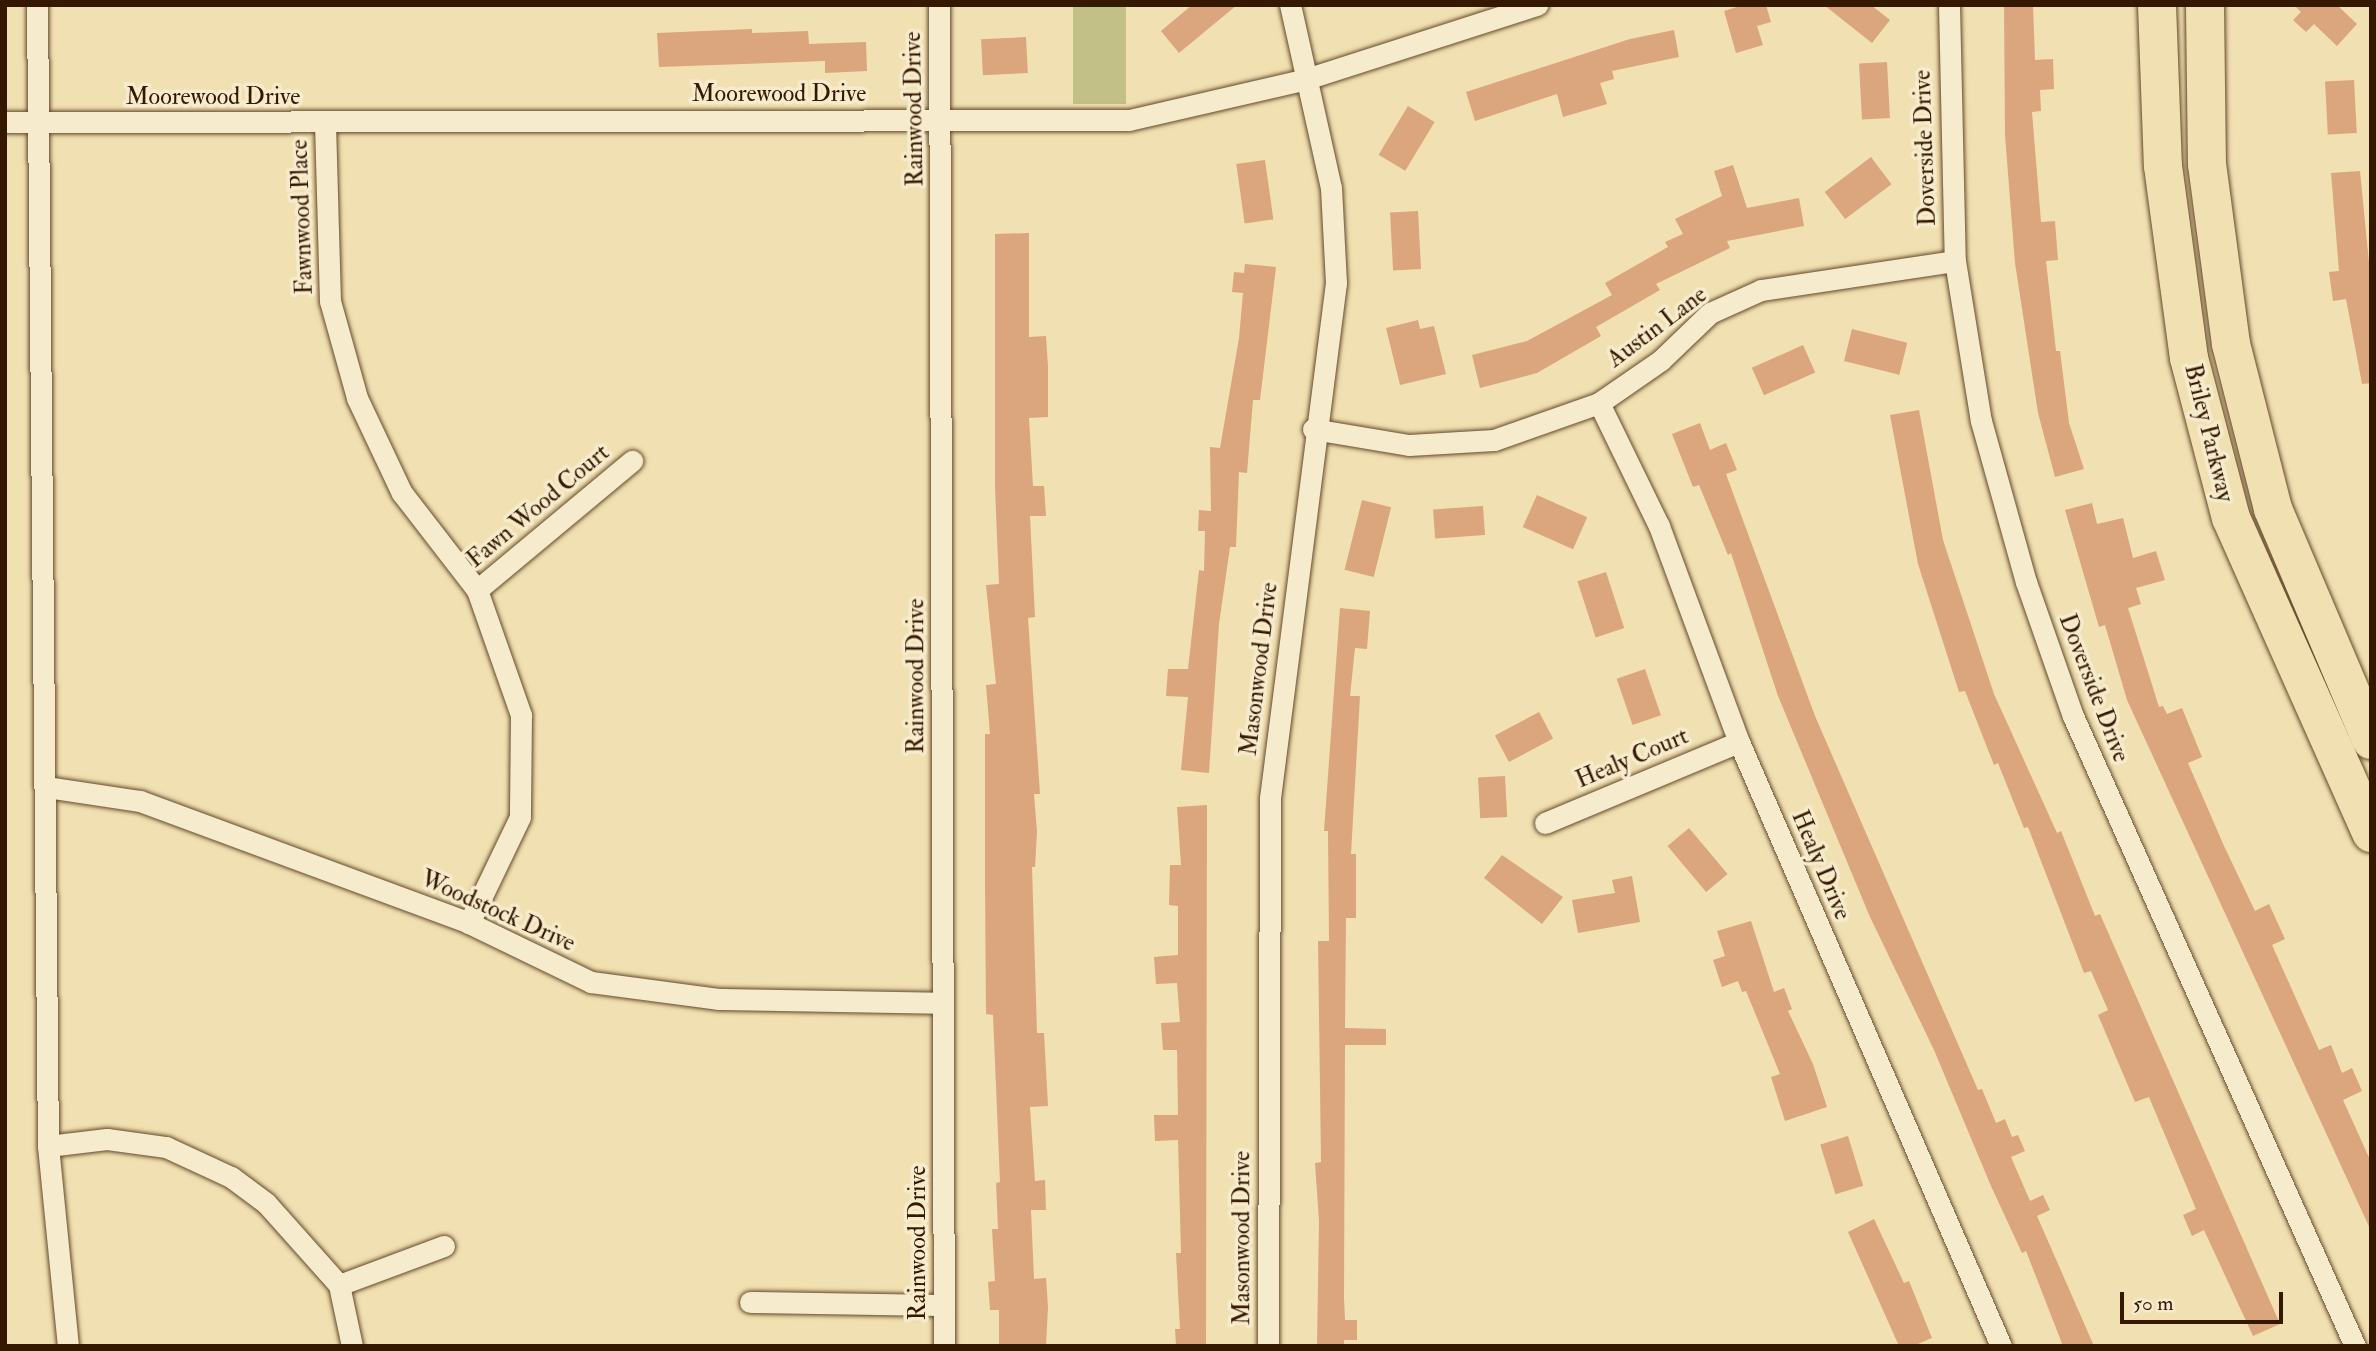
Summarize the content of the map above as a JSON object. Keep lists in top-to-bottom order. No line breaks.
{"streets":{"highway":["Briley Parkway"],"street":["Moorewood Drive","Rainwood Drive","Doverside Drive","Fawnwood Place","Austin Lane","Fawn Wood Court","Masonwood Drive","Healy Court","Healy Drive","Woodstock Drive"]},"crossings":[["Moorewood Drive","Rainwood Drive"],["Moorewood Drive","Fawnwood Place"],["Moorewood Drive","Masonwood Drive"],["Rainwood Drive","Woodstock Drive"],["Doverside Drive","Austin Lane"],["Fawnwood Place","Fawn Wood Court"],["Fawnwood Place","Woodstock Drive"],["Austin Lane","Masonwood Drive"],["Austin Lane","Healy Drive"],["Healy Court","Healy Drive"]],"scale_bar":"50 m"}
